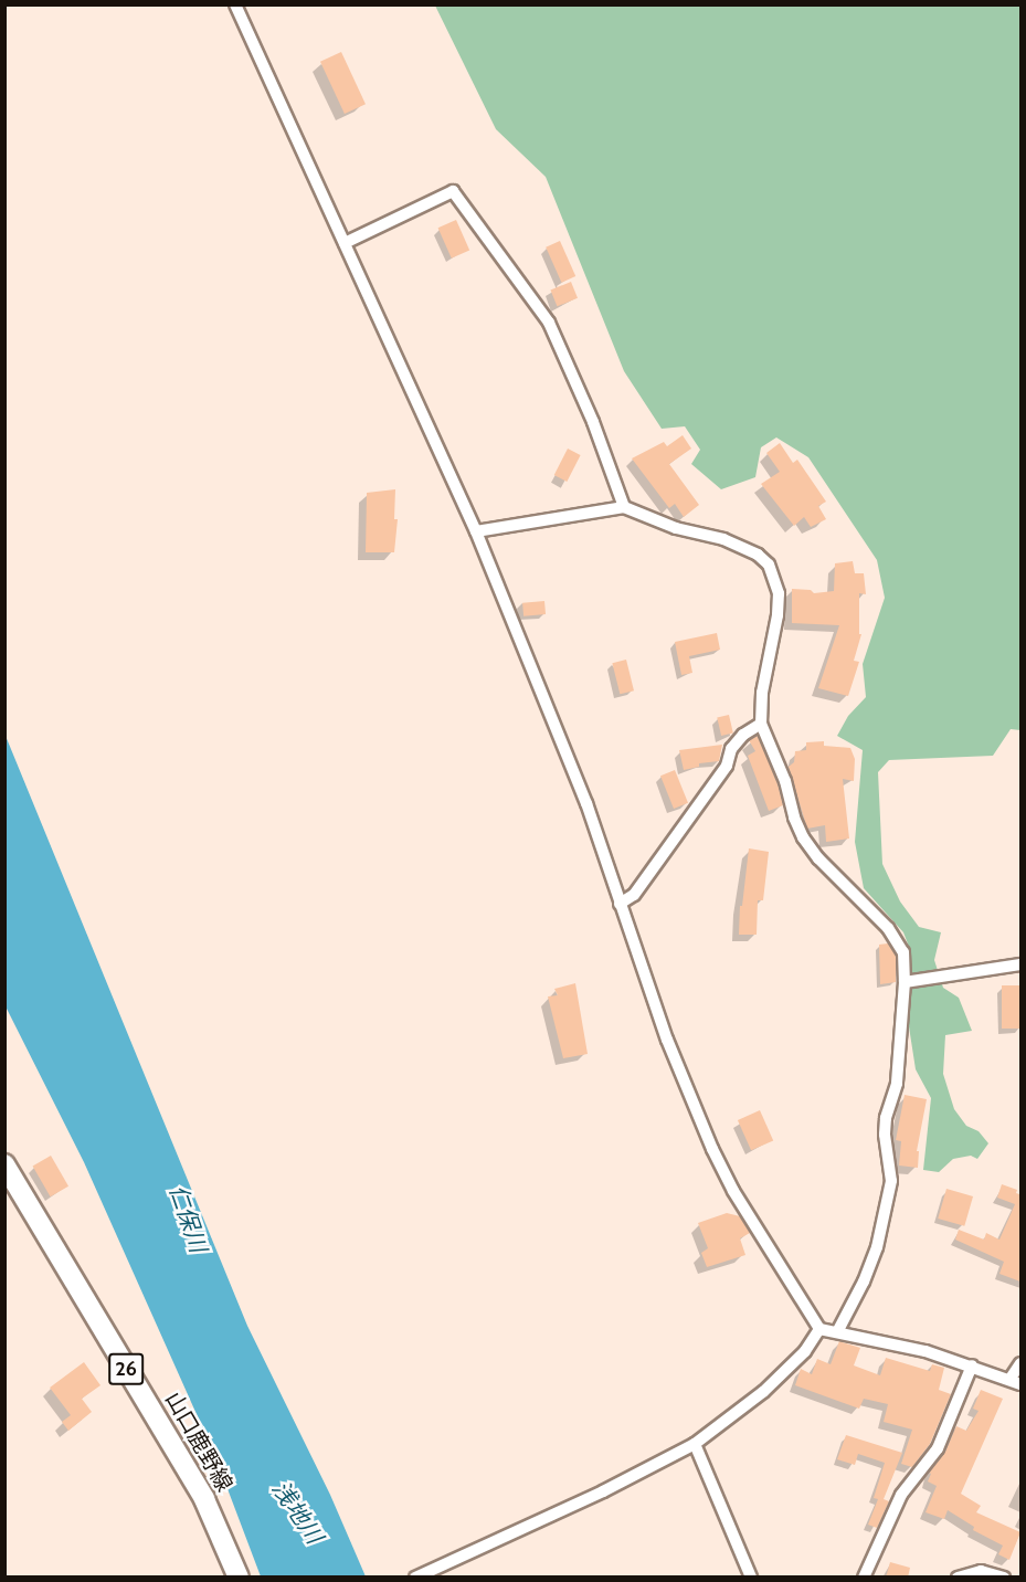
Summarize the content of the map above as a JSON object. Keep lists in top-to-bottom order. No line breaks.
{"streets":{"main road":["26","山口鹿野線"]},"water":["仁保川","浅地川"]}
